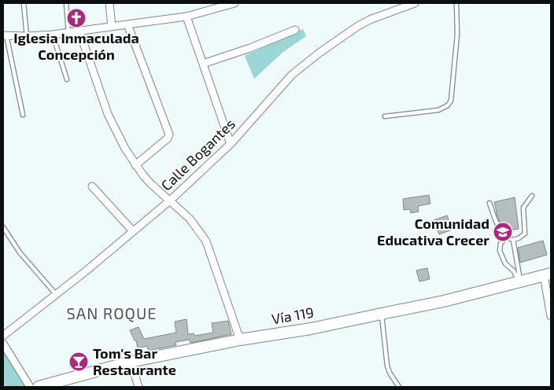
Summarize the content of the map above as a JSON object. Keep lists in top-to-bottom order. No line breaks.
{"streets":{"main road":["Vía 119"],"street":["Calle Bogantes"]},"districts":["SAN ROQUE"],"places":{"church":["Iglesia Inmaculada Concepción"],"school or university":["Comunidad Educativa Crecer"],"bar":["Tom's Bar Restaurante"]}}
